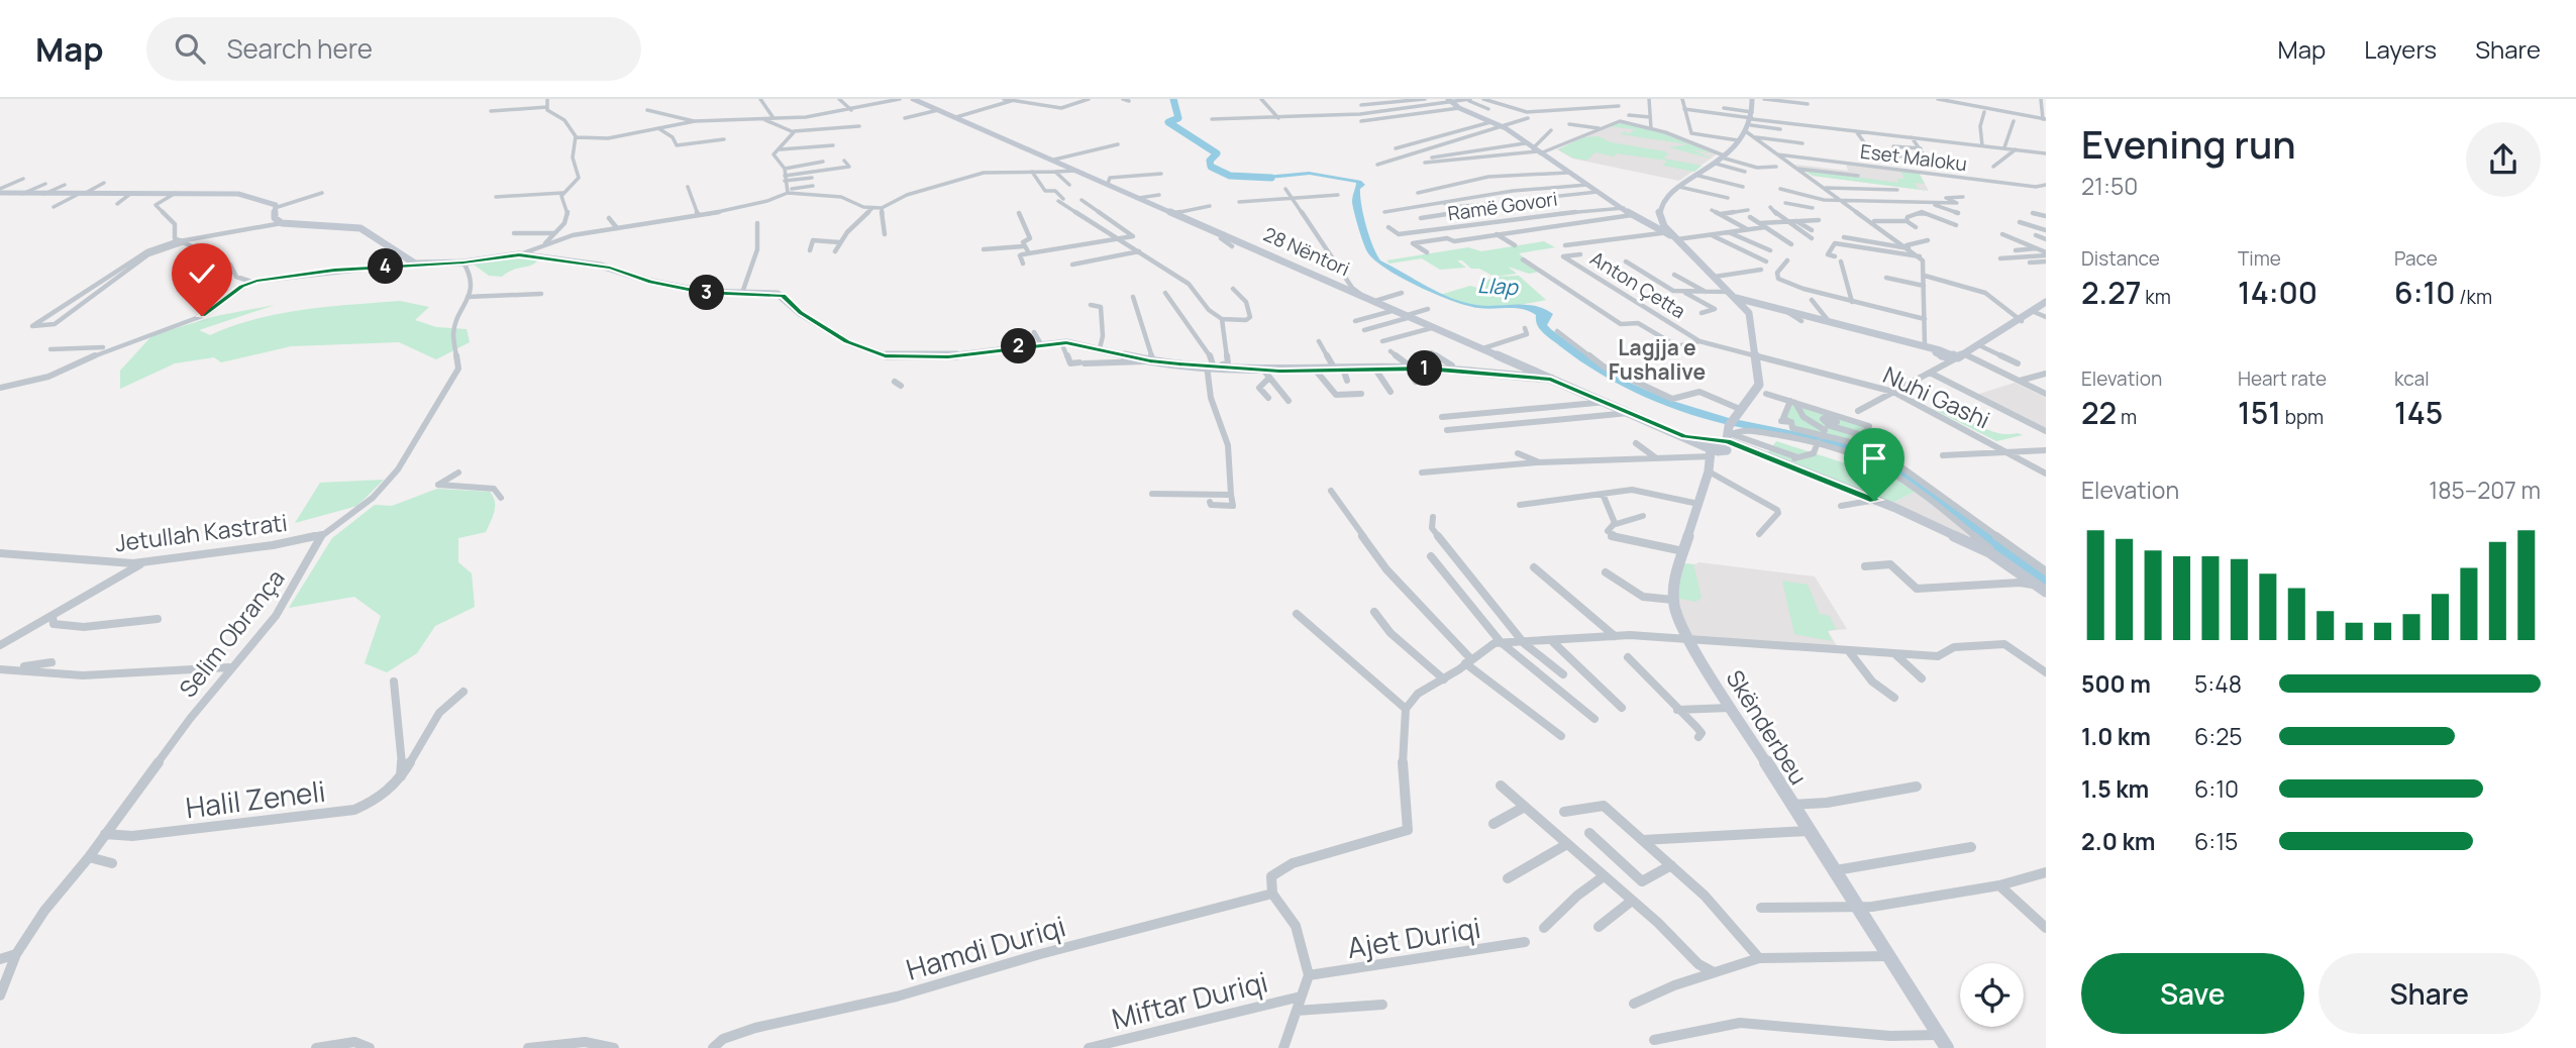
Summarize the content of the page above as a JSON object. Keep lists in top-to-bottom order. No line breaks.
{"streets":{"main road":["28 Nëntori","Skënderbeu"],"street":["Eset Maloku","Ramë Govori","Anton Çetta","Nuhi Gashi","Jetullah Kastrati","Selim Obrança","Halil Zeneli","Ajet Duriqi","Hamdi Duriqi","Miftar Duriqi"]},"crossings":[["Anton Çetta","Nuhi Gashi"],["Jetullah Kastrati","Selim Obrança"],["Selim Obrança","Halil Zeneli"]],"districts":["Lagjja e Fushalive"],"water":["Llap"],"page":{"header":"Map","search":"Search here","nav":["Map","Layers","Share"],"heading":["Evening run","21:50"],"stats":[["Distance","2.27 km"],["Time","14:00"],["Pace","6:10 /km"],["Elevation","22 m"],["Heart rate","151 bpm"],["kcal","145"]],"pins":["4","3","2","1"],"chart":["Elevation","185–207 m"],"list":[{"name":"500 m","note":"5:48"},{"name":"1.0 km","note":"6:25"},{"name":"1.5 km","note":"6:10"},{"name":"2.0 km","note":"6:15"}],"buttons":["Save","Share"]}}
